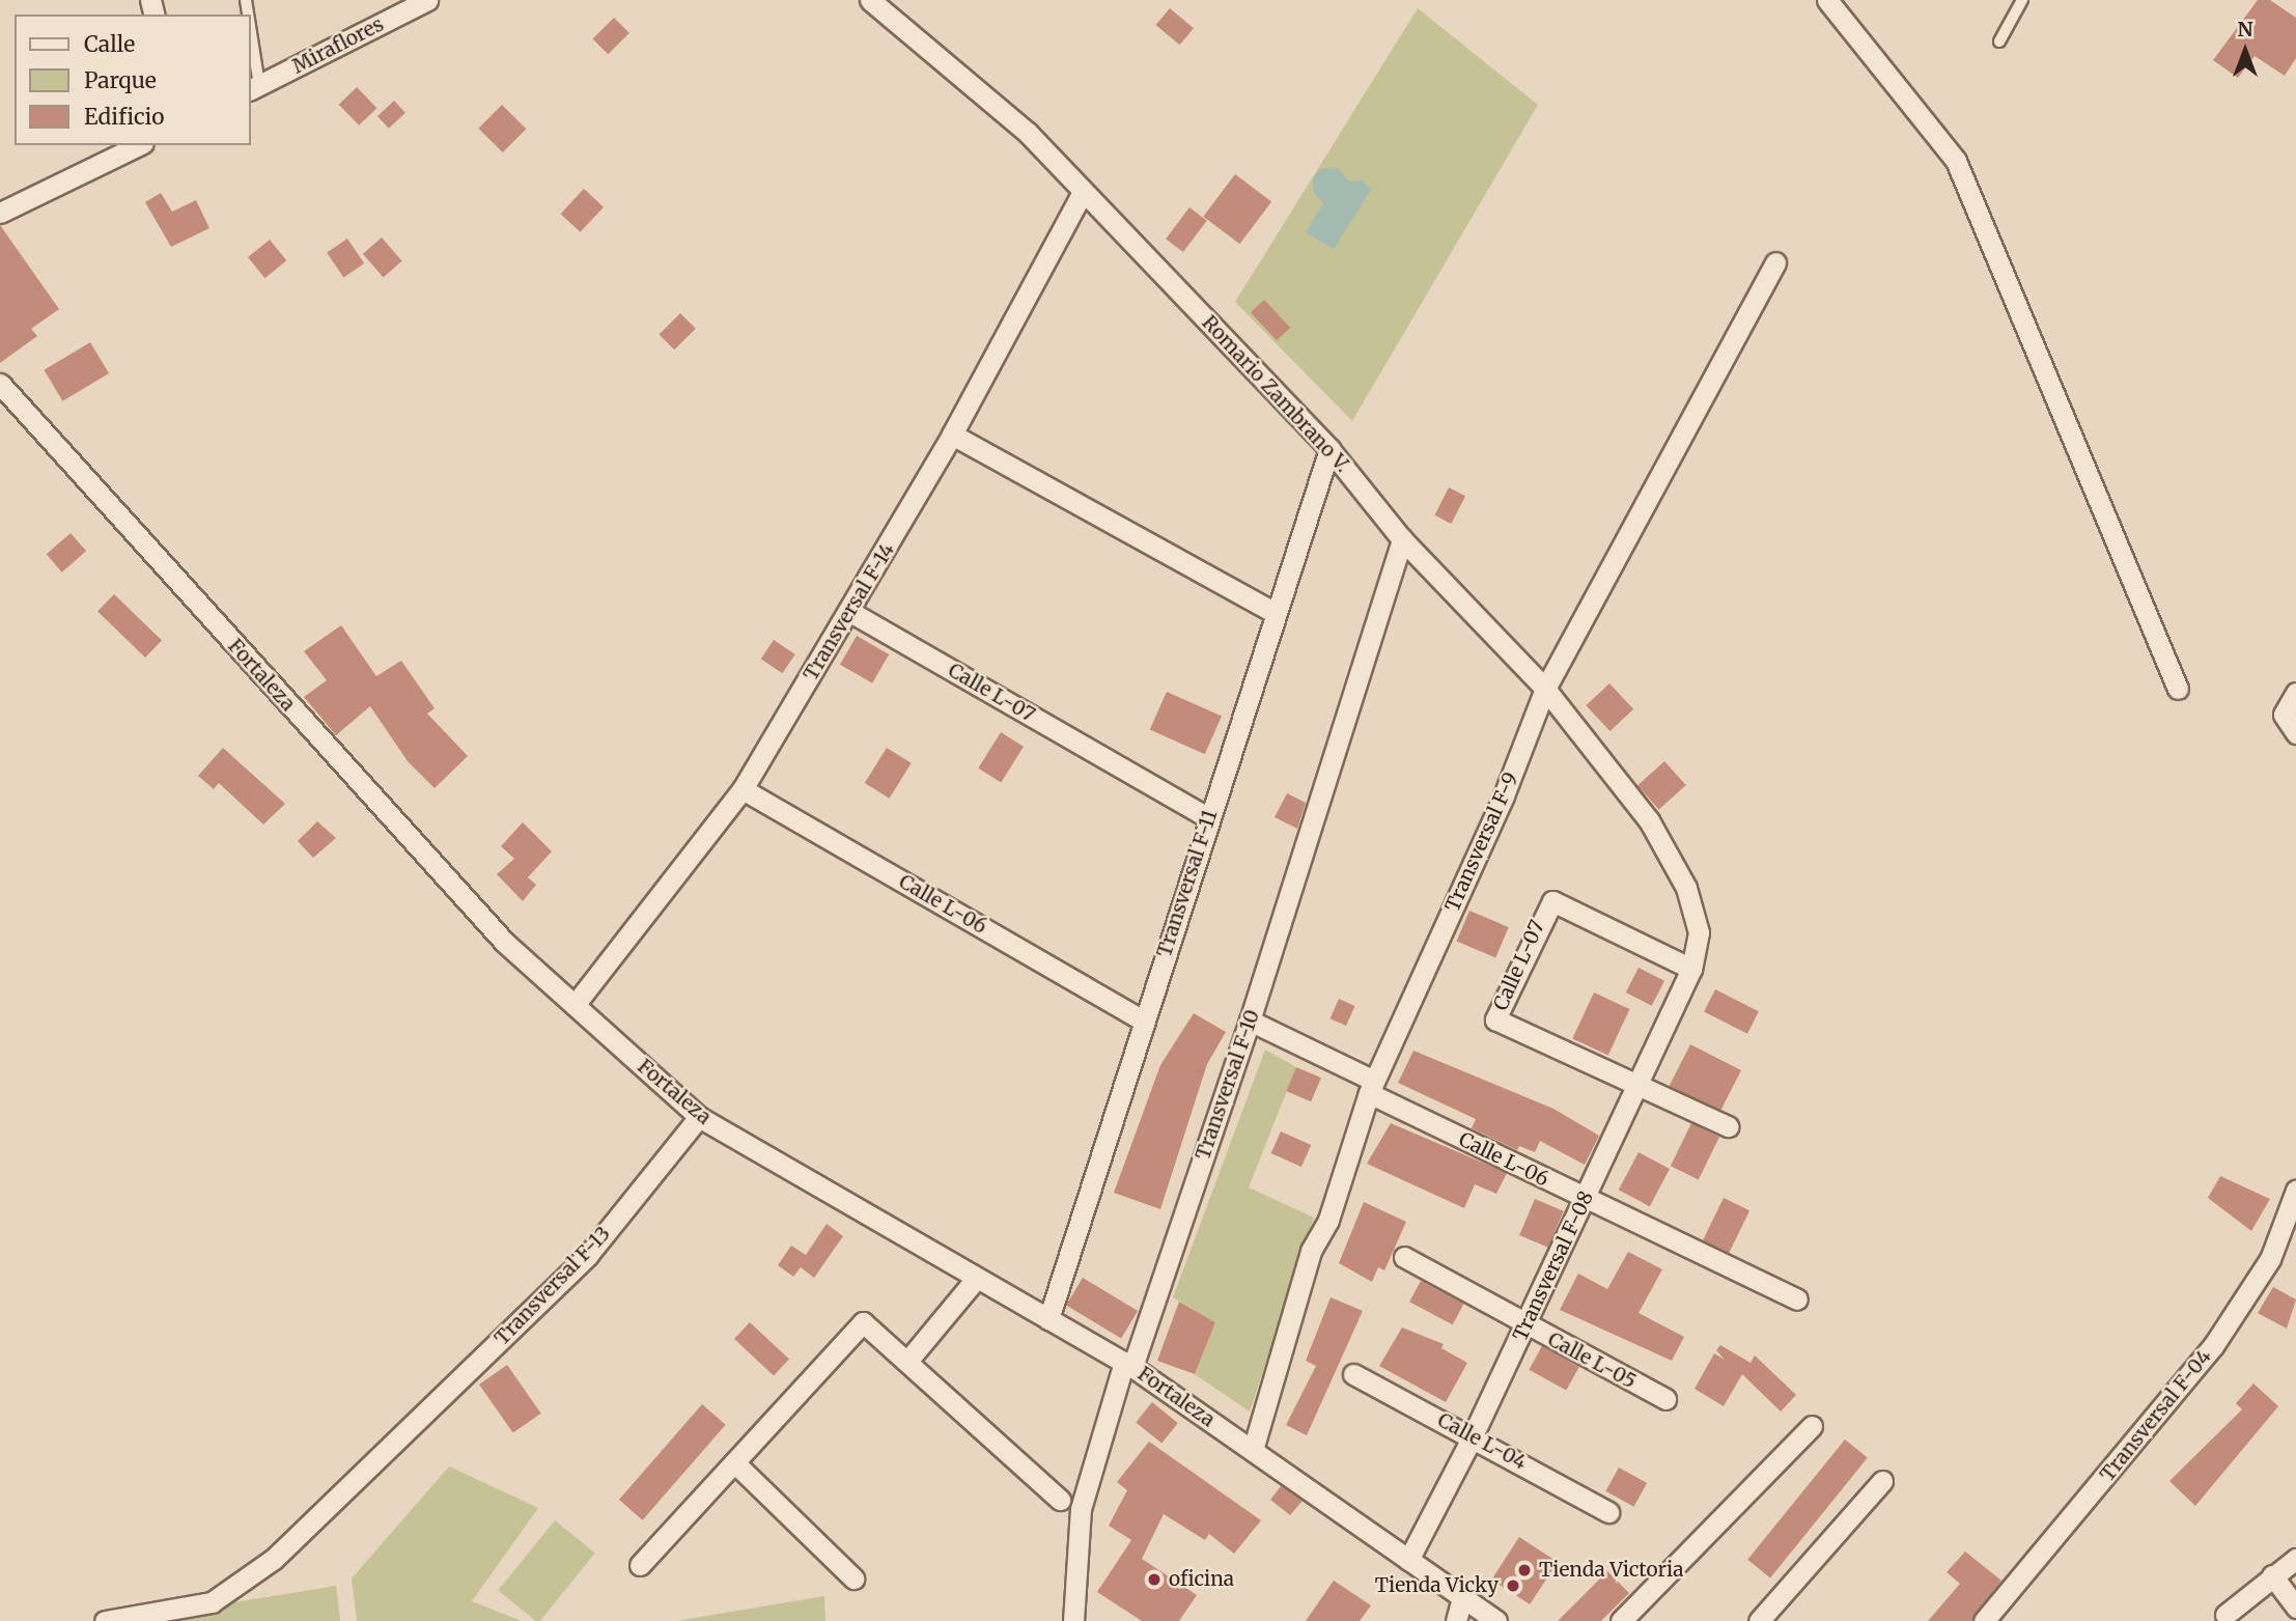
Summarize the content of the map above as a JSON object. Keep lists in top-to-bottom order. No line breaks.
{"streets":{"street":["Miraflores","Romario Zambrano V.","Transversal F-14","Fortaleza","Calle L-07","Transversal F-9","Transversal F-11","Calle L-06","Transversal F-10","Transversal F-08","Transversal F-13","Calle L-05","Transversal F-04","Calle L-04"]},"crossings":[["Romario Zambrano V.","Transversal F-14"],["Romario Zambrano V.","Calle L-07"],["Romario Zambrano V.","Transversal F-9"],["Romario Zambrano V.","Transversal F-11"],["Romario Zambrano V.","Transversal F-10"],["Romario Zambrano V.","Transversal F-08"],["Transversal F-14","Fortaleza"],["Transversal F-14","Calle L-07"],["Transversal F-14","Calle L-06"],["Fortaleza","Transversal F-9"],["Fortaleza","Transversal F-11"],["Fortaleza","Transversal F-10"],["Fortaleza","Transversal F-08"],["Fortaleza","Transversal F-13"],["Calle L-07","Transversal F-11"],["Calle L-07","Transversal F-08"],["Transversal F-9","Calle L-06"],["Transversal F-11","Calle L-06"],["Calle L-06","Transversal F-10"],["Calle L-06","Transversal F-08"],["Transversal F-08","Calle L-05"],["Transversal F-08","Calle L-04"]],"places":["Tienda Victoria","oficina","Tienda Vicky"],"legend":["Calle","Parque","Edificio"],"north":"top"}
